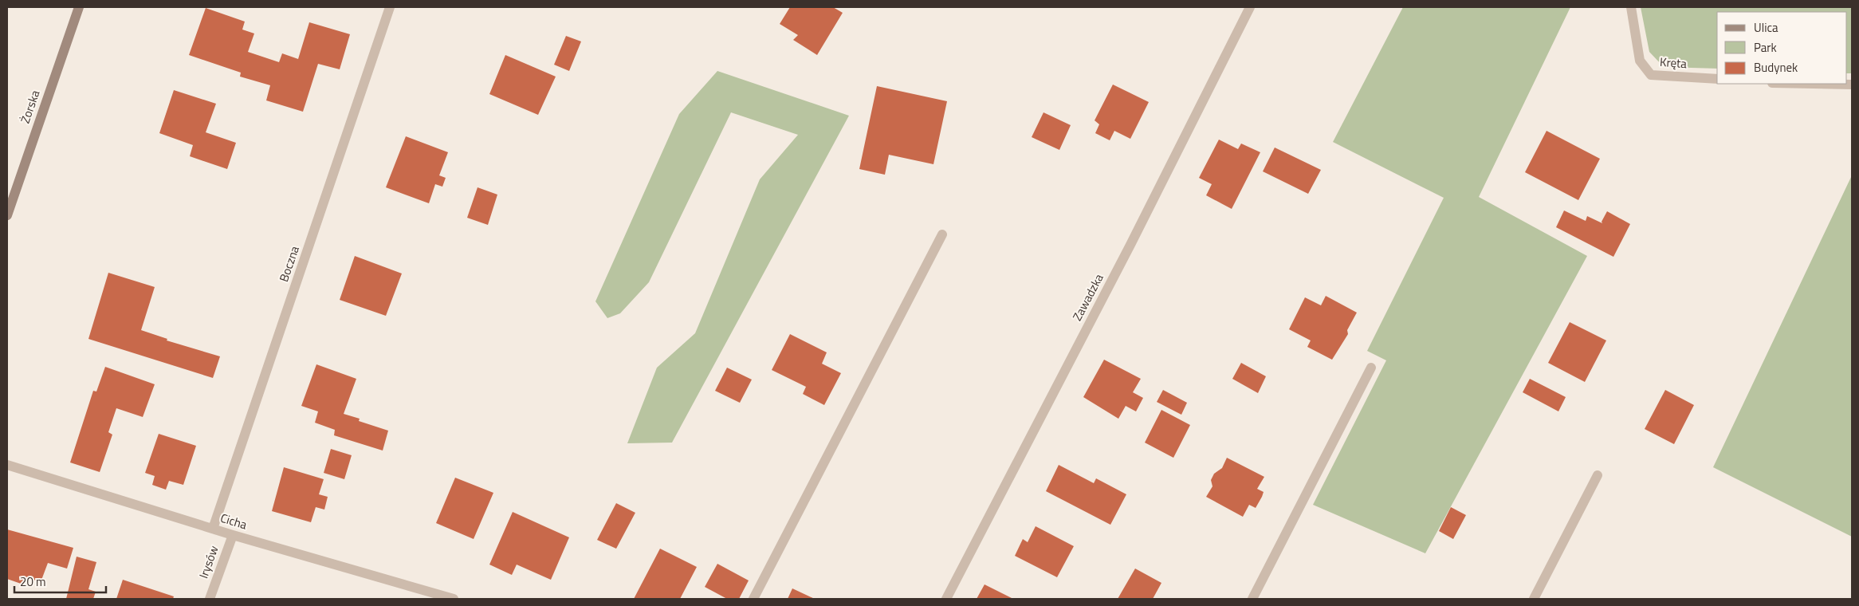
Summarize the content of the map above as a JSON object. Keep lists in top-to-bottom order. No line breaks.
{"streets":{"street":["Kręta","Żorska","Boczna","Zawadzka","Cicha","Irysów"]},"crossings":[["Boczna","Cicha"],["Cicha","Irysów"]],"legend":["Ulica","Park","Budynek"],"scale_bar":"20 m"}
